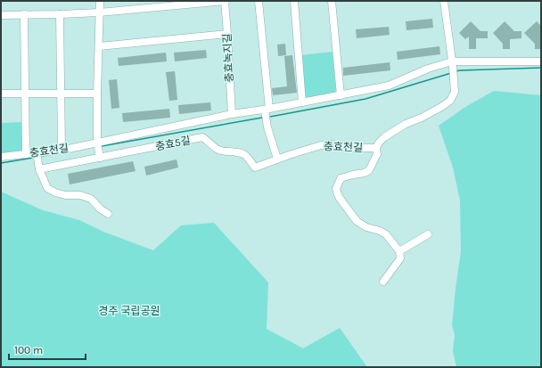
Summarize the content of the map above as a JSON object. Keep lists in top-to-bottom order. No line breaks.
{"streets":{"street":["충효녹지길","충효5길","충효천길"]},"crossings":[["충효녹지길","충효천길"],["충효5길","충효천길"]],"parks":["경주 국립공원"],"scale_bar":"100 m"}
